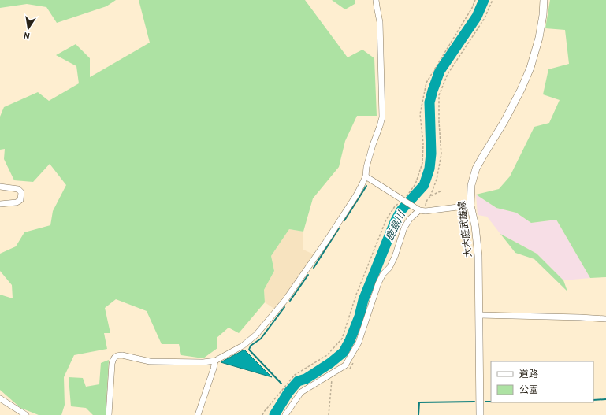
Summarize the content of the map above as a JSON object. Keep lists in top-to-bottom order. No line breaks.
{"streets":{"main road":["大木庭武雄線"]},"water":["鹿島川"],"legend":["道路","公園"],"north":"bottom"}
